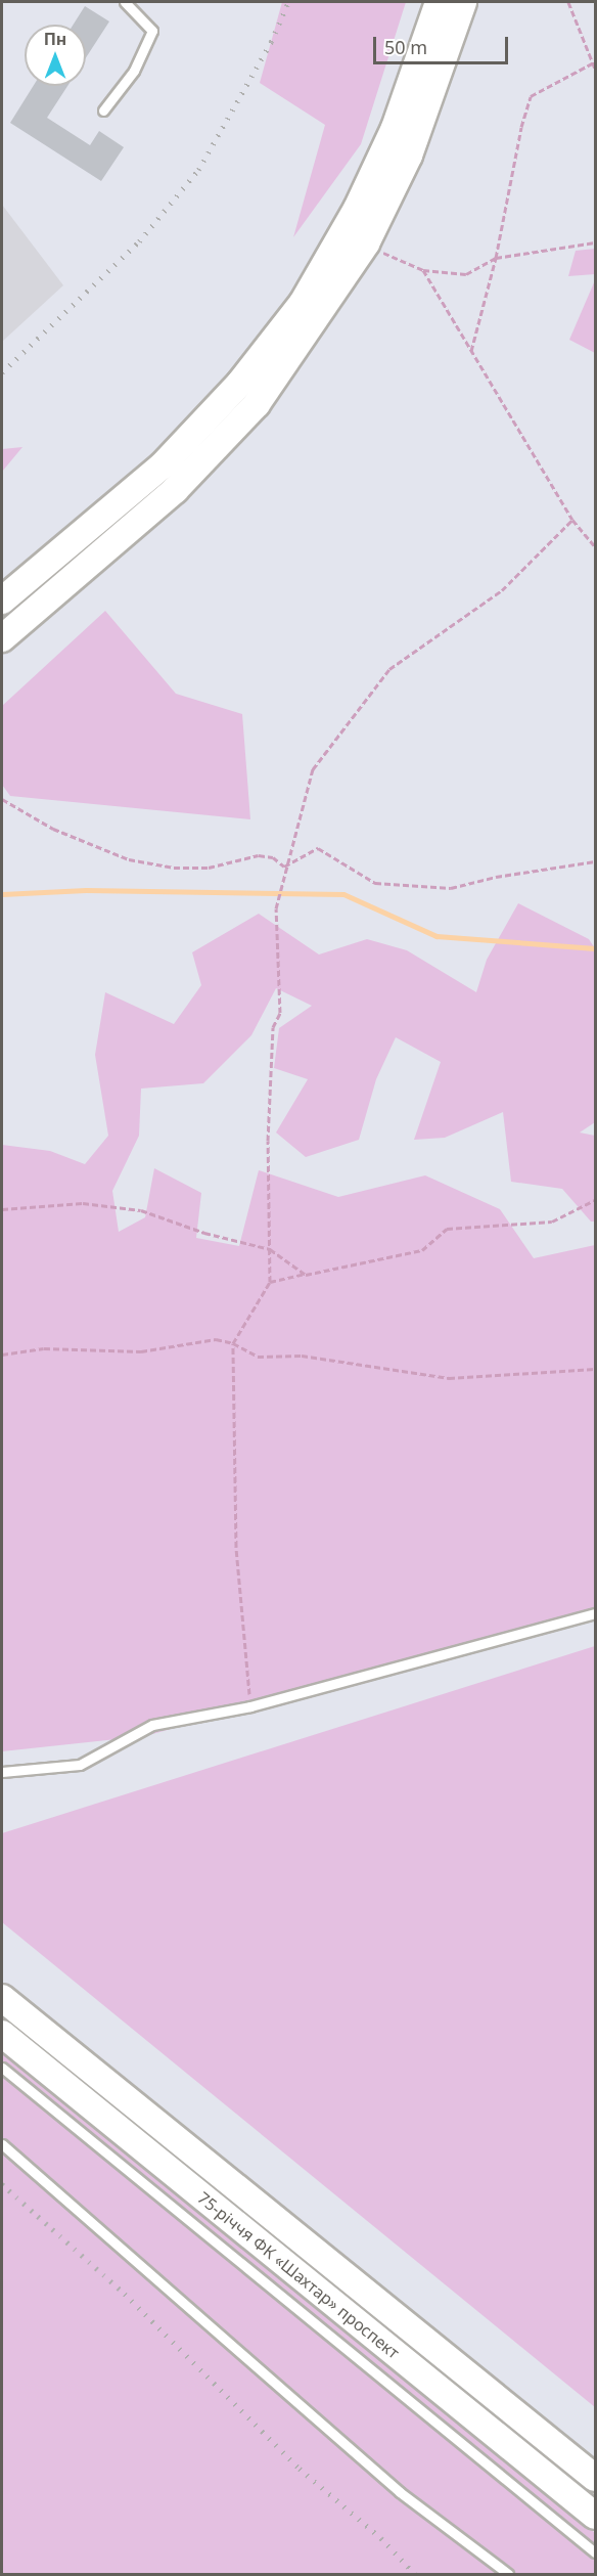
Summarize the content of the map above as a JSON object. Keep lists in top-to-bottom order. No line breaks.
{"streets":{"main road":["75-річчя ФК «Шахтар» проспект"]},"scale_bar":"50 m","north":"top"}
